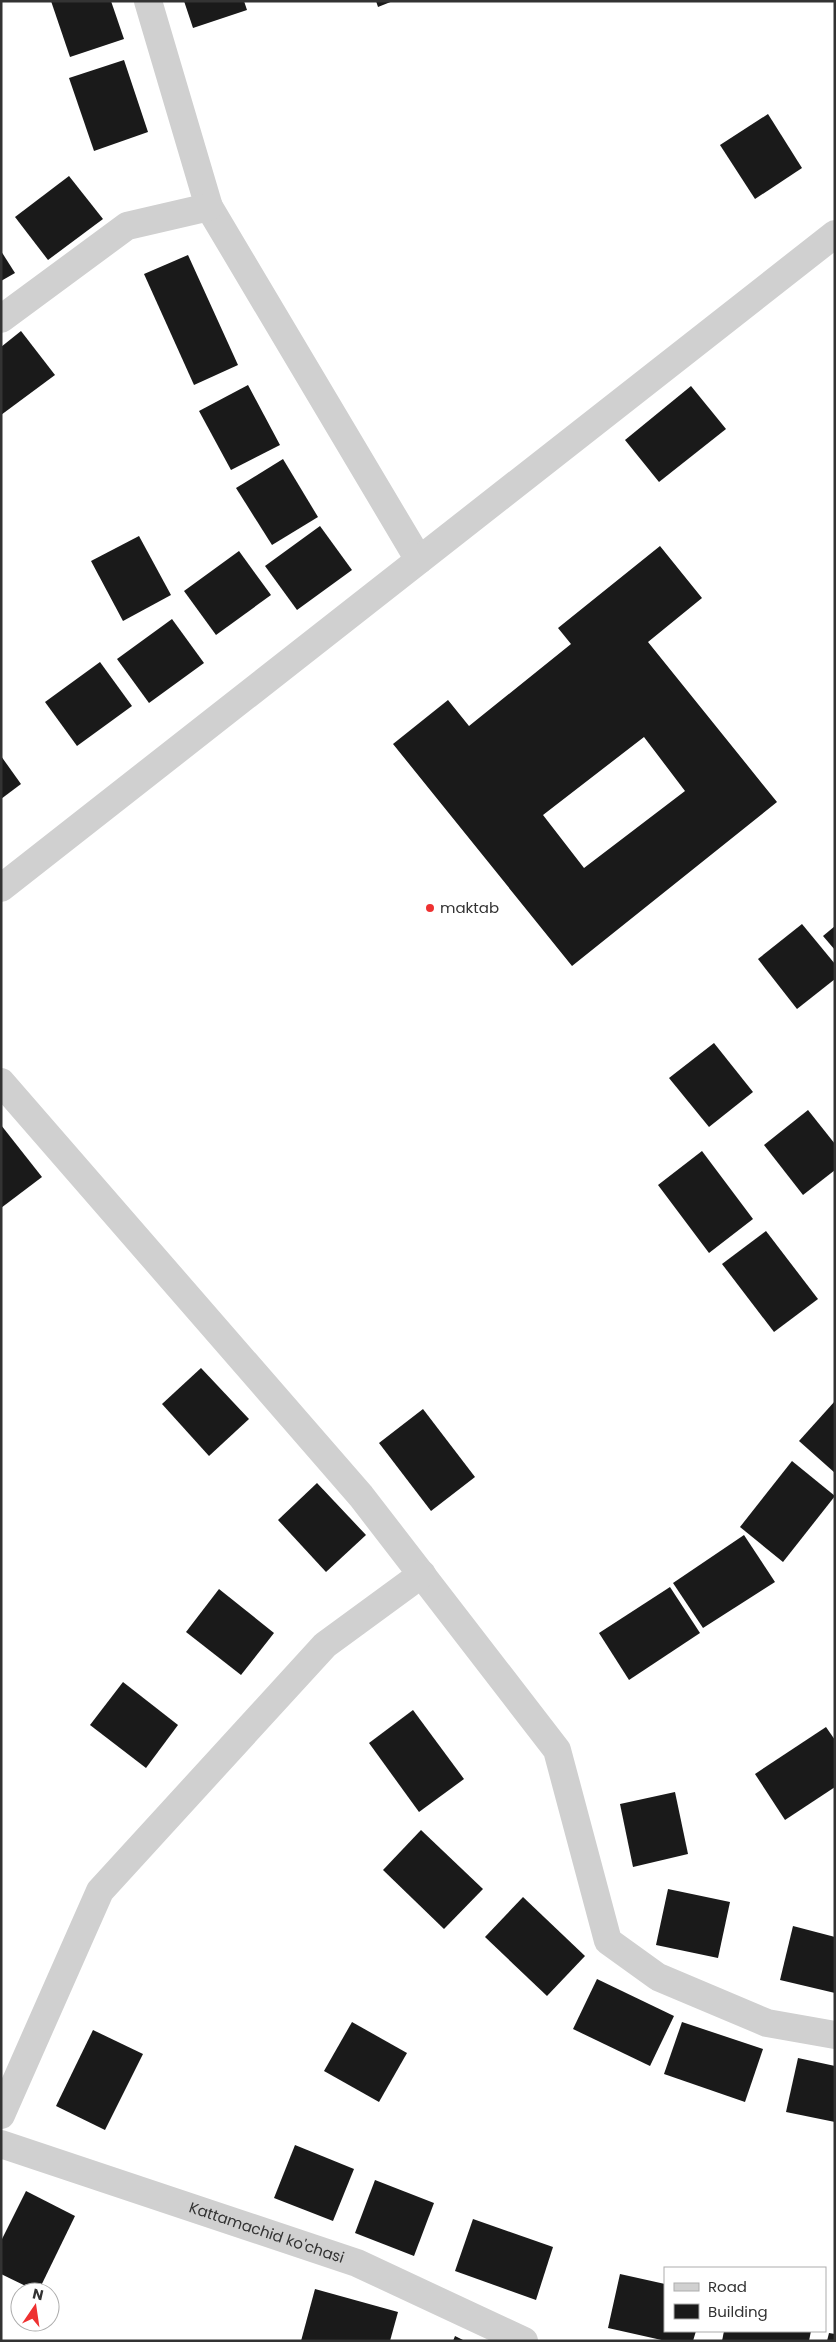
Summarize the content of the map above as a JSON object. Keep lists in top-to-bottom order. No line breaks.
{"streets":{"street":["Kattamachid ko'chasi"]},"places":["maktab"],"legend":["Road","Building"],"north":"top"}
